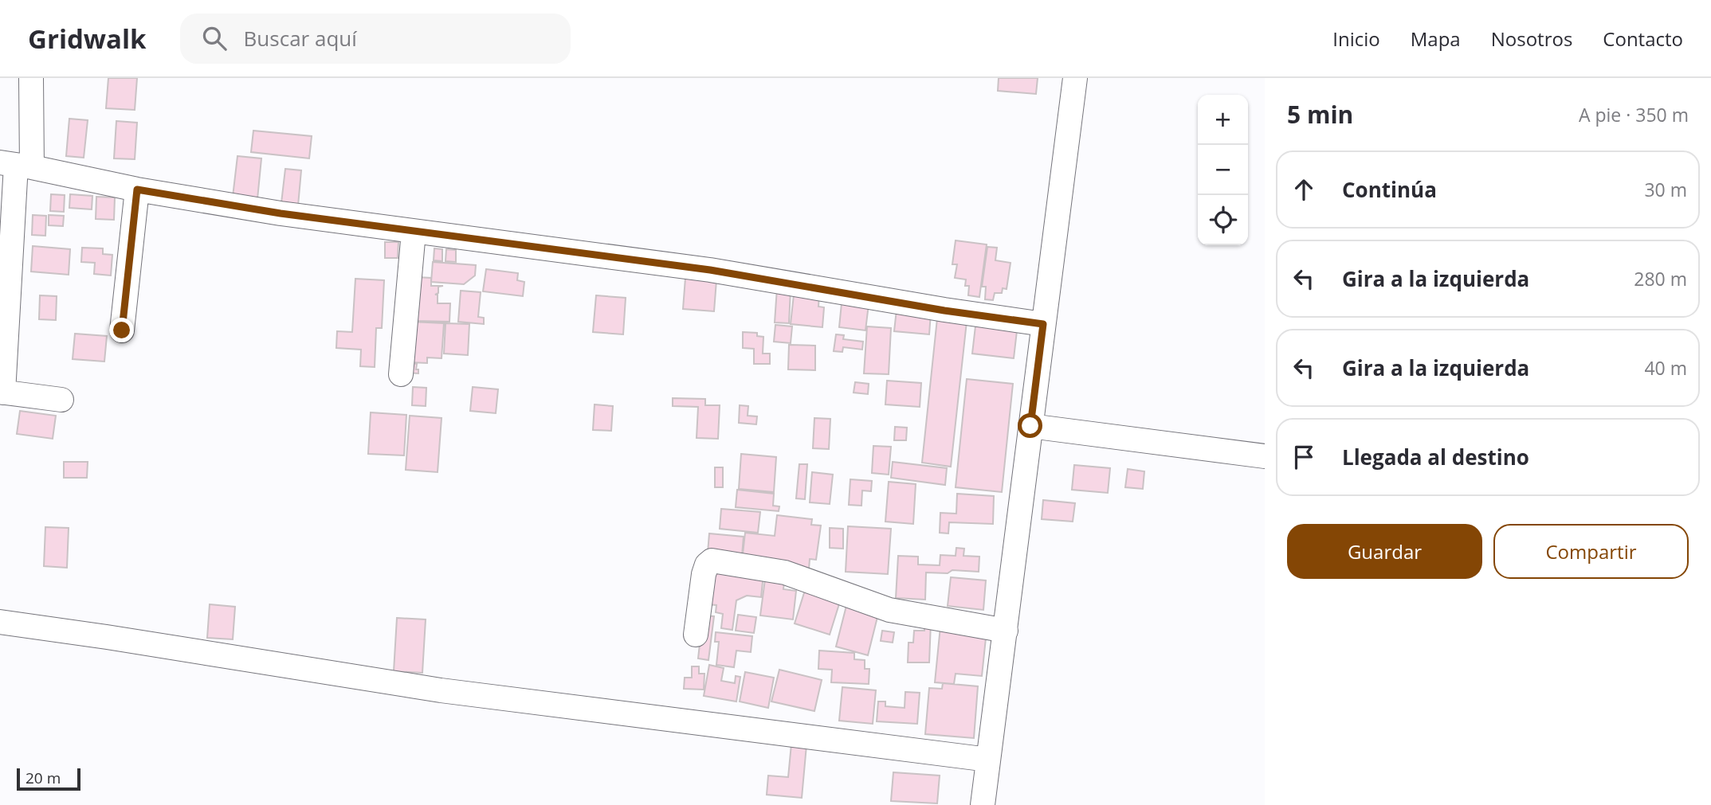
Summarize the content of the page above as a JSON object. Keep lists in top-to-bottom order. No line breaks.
{"scale_bar":"20 m","page":{"header":"Gridwalk","search":"Buscar aquí","nav":["Inicio","Mapa","Nosotros","Contacto"],"heading":["5 min","A pie · 350 m"],"map_buttons":["+","−"],"list":[["Continúa","30 m"],["Gira a la izquierda","280 m"],["Gira a la izquierda","40 m"],"Llegada al destino"],"buttons":["Guardar","Compartir"],"scale":"20 m"}}
